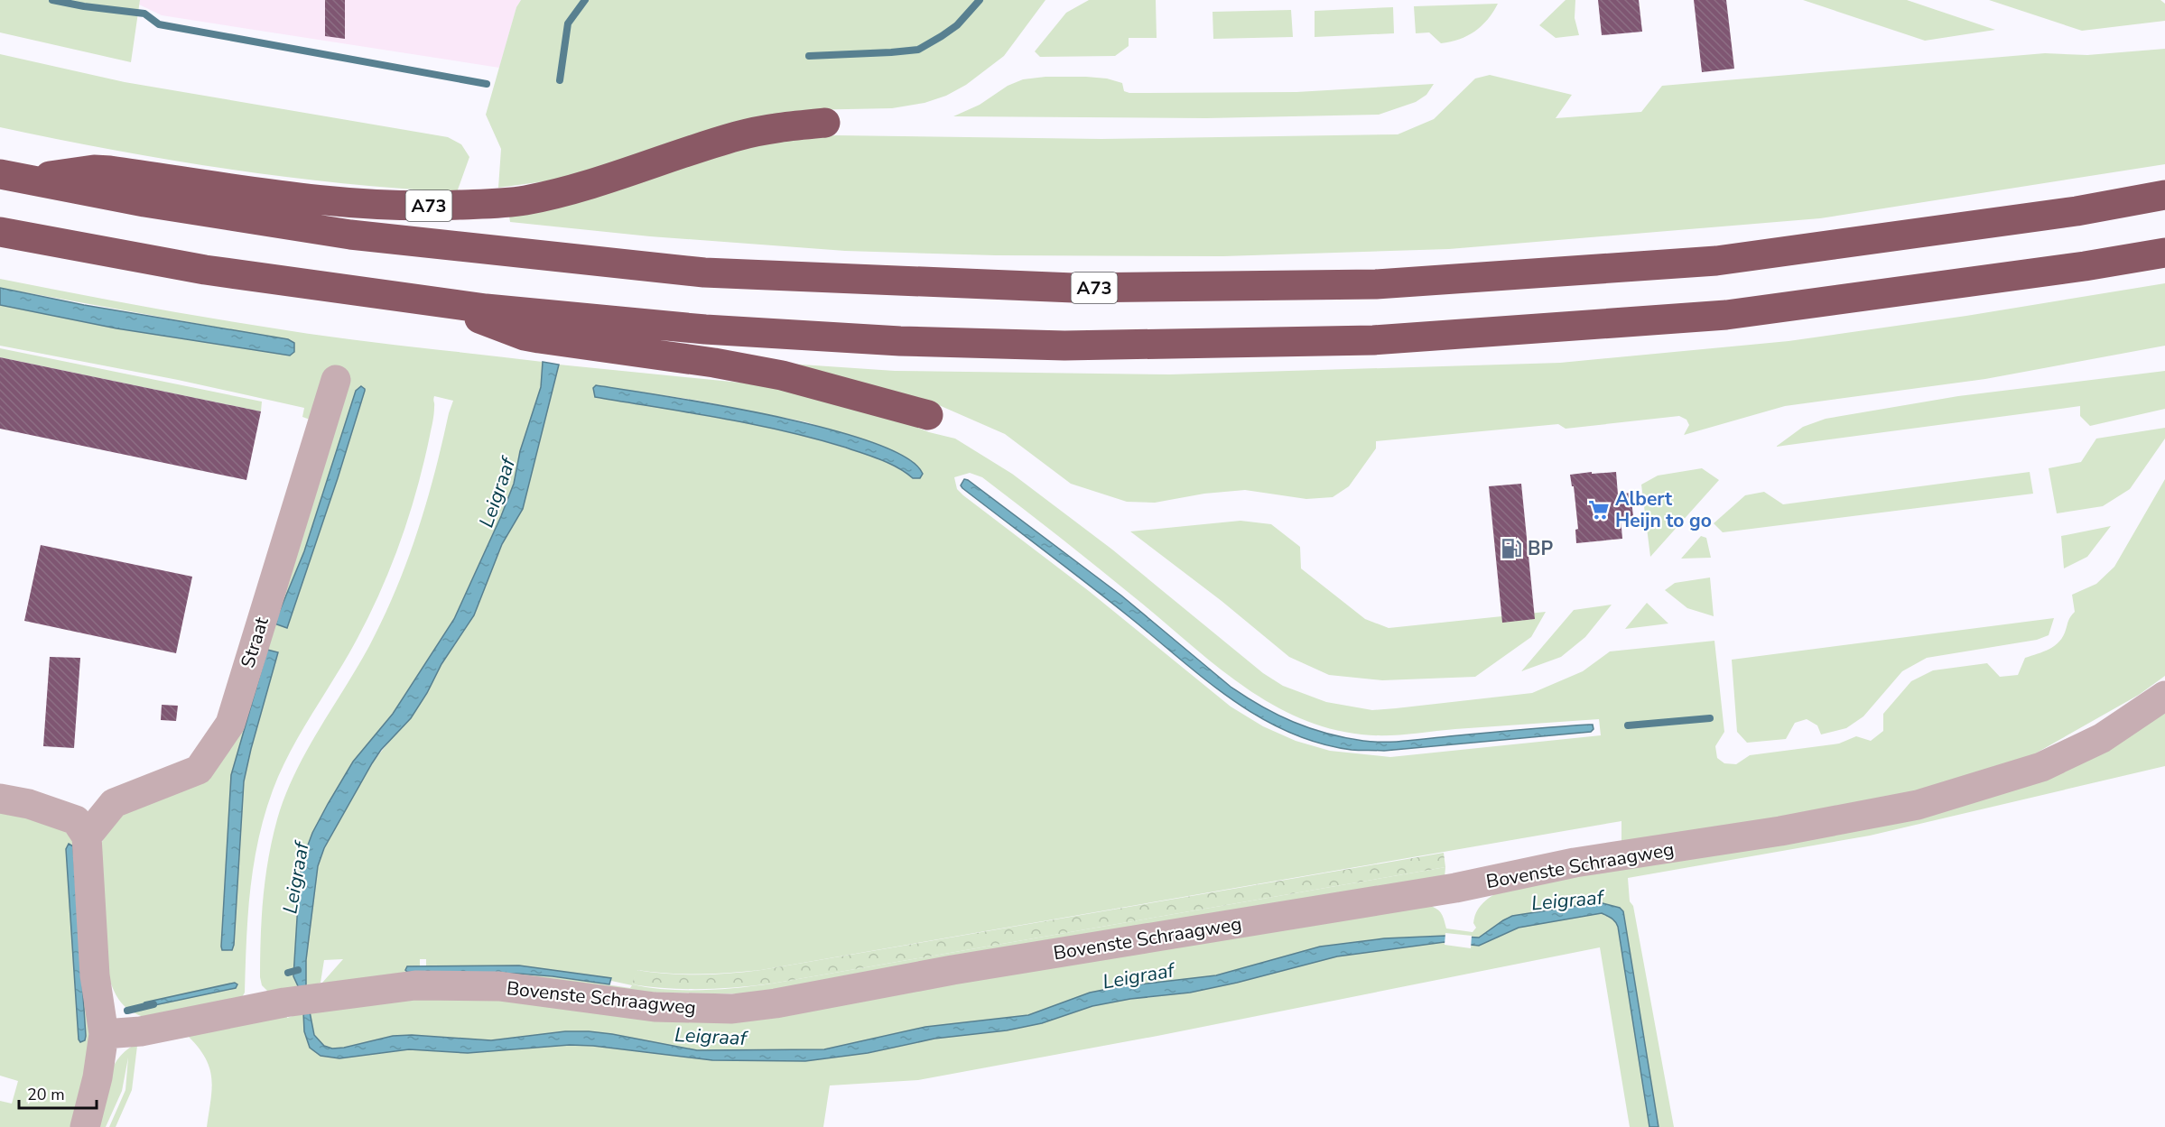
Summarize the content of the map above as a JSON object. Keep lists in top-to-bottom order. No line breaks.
{"streets":{"highway":["A73"],"street":["Straat","Bovenste Schraagweg"]},"water":["Leigraaf"],"places":{"supermarket":["Albert Heijn to go"],"fuel station":["BP"]},"scale_bar":"20 m"}
